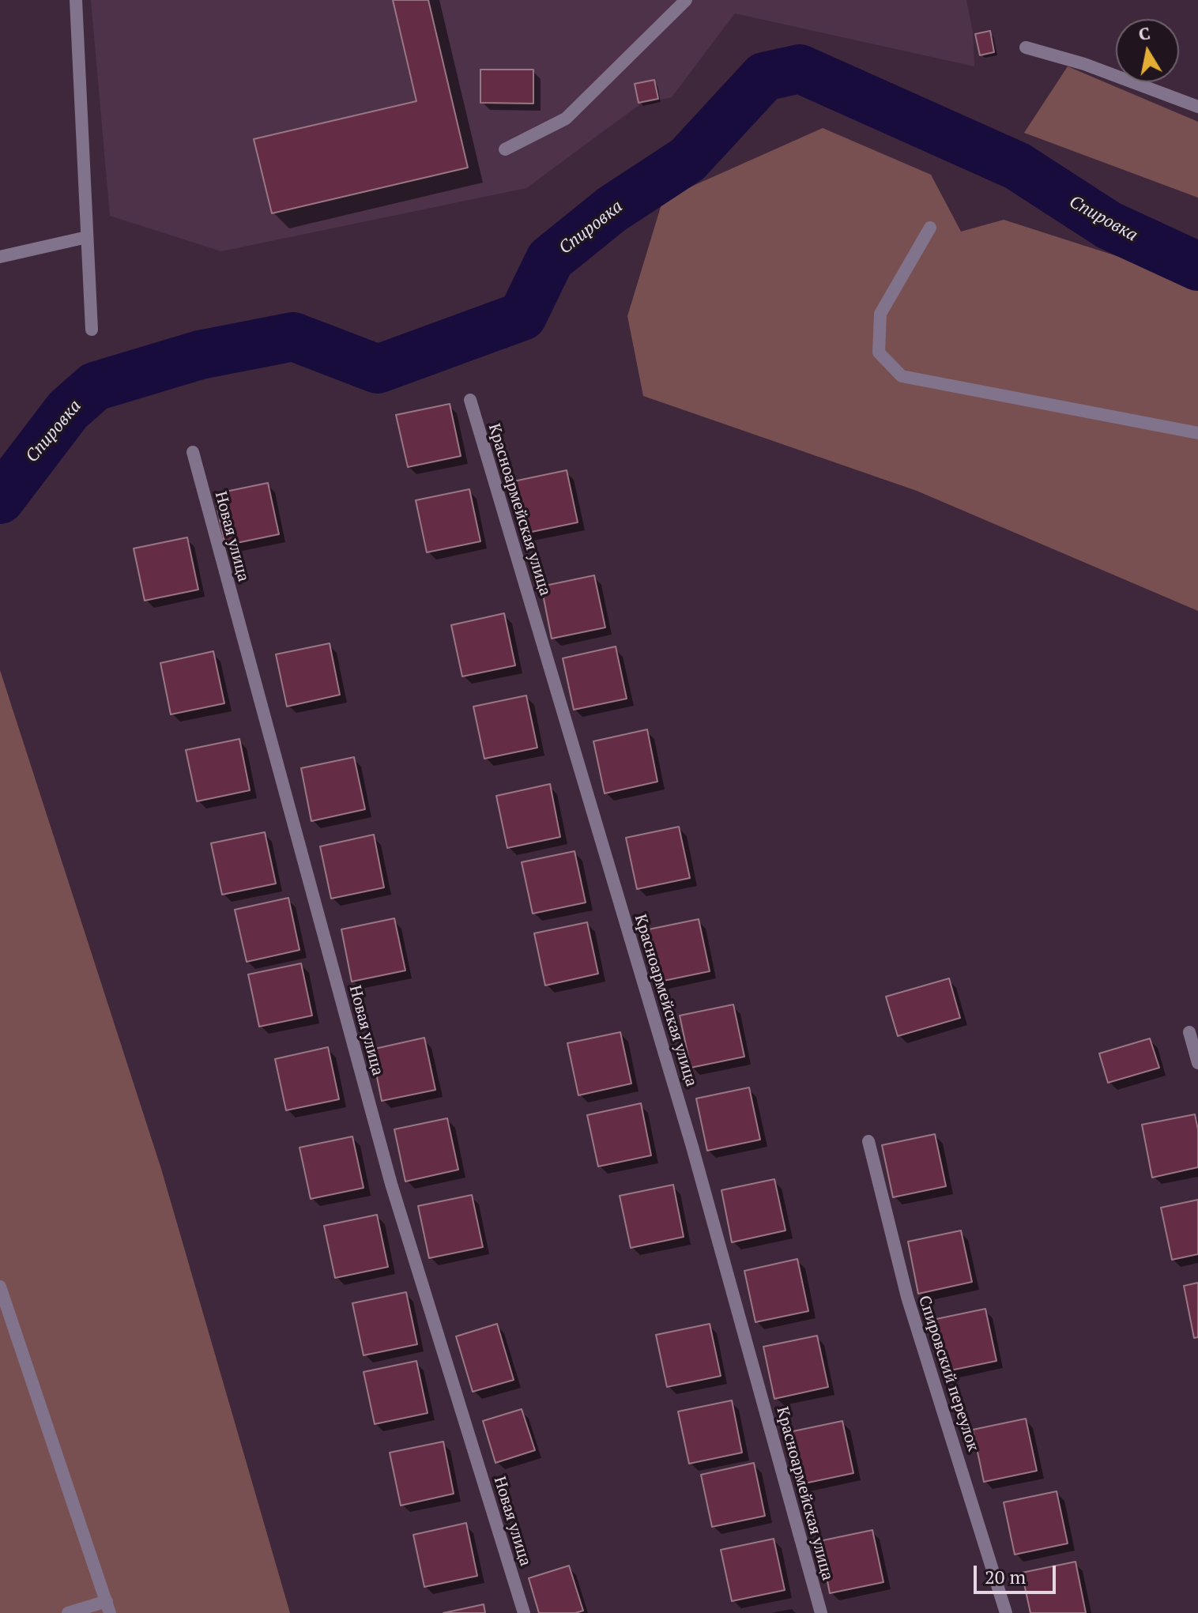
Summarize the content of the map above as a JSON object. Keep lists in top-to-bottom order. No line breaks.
{"streets":{"street":["Красноармейская улица","Новая улица","Спировский переулок"]},"water":["Спировка"],"scale_bar":"20 m","north":"top"}
